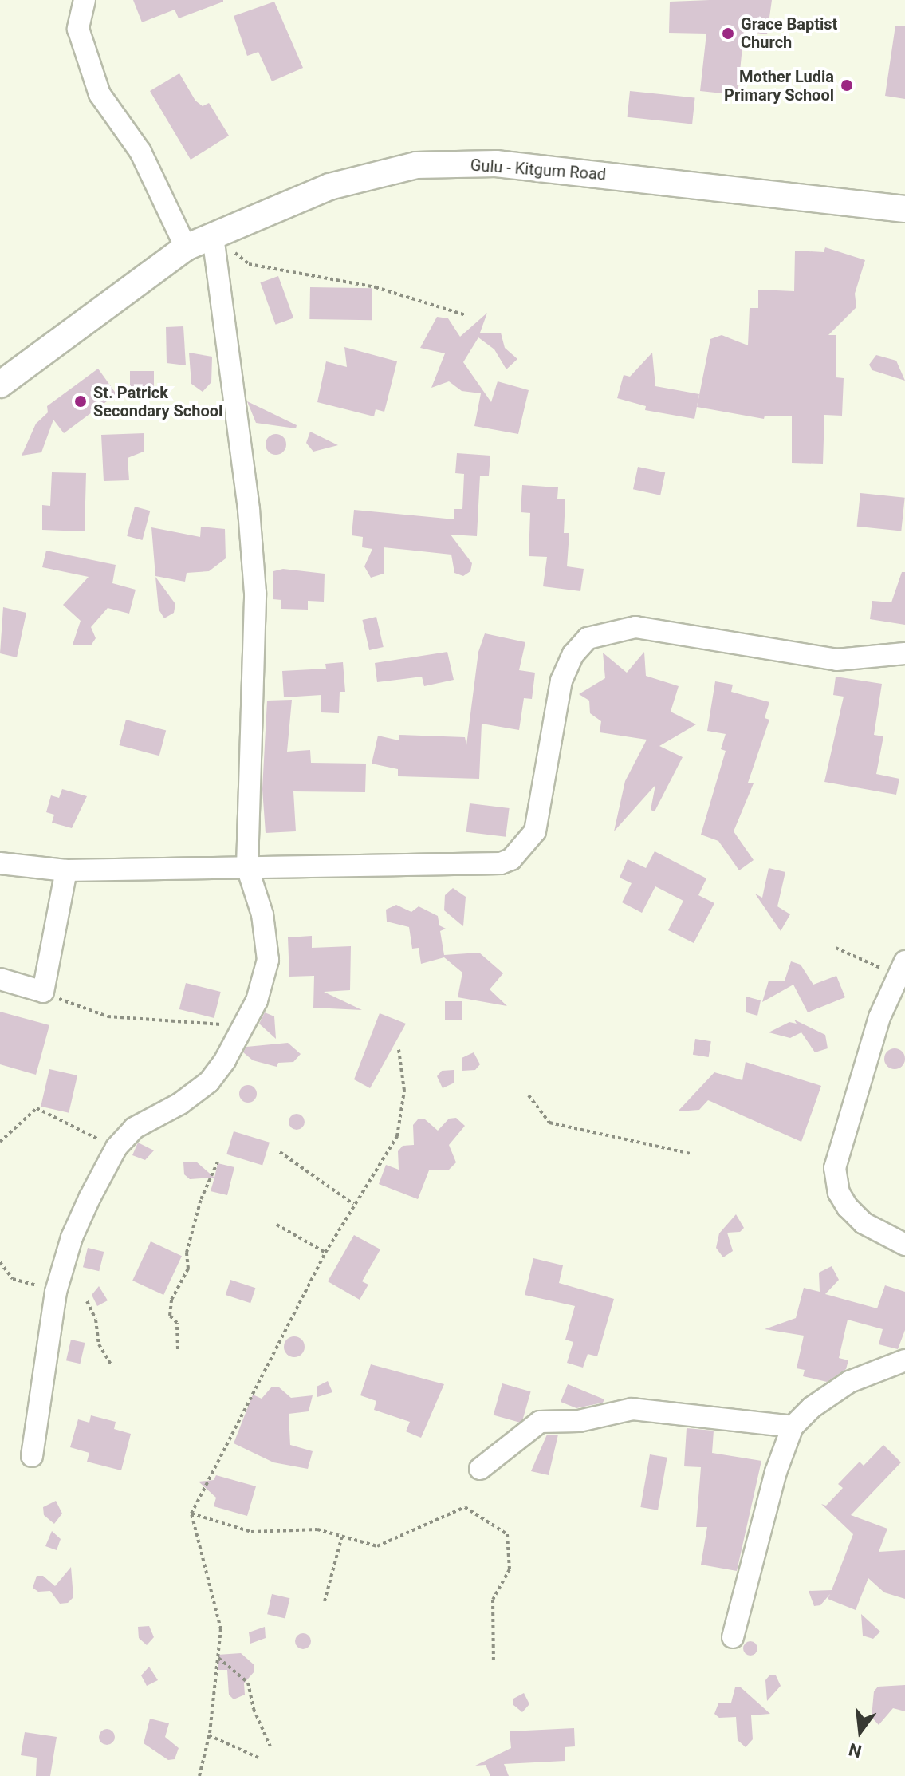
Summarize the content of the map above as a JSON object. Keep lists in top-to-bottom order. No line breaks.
{"streets":{"main road":["Gulu - Kitgum Road"]},"places":["Grace Baptist Church","Mother Ludia Primary School","St. Patrick Secondary School"],"north":"bottom"}
